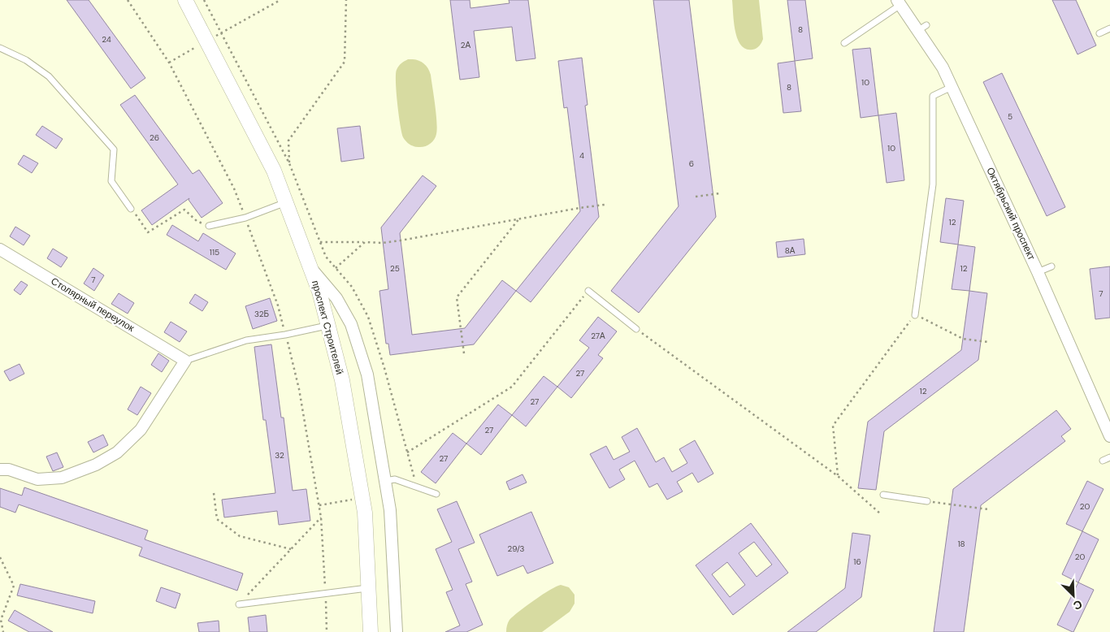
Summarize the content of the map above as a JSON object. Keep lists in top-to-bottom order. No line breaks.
{"streets":{"street":["Октябрьский проспект","Столярный переулок","проспект Строителей"]},"house_numbers":["8","24","2А","10","8","5","26","10","4","6","12","8А","115","25","12","7","7","32Б","27А","27","12","27","27","32","27","20","18","29/3","20","16"],"north":"bottom right"}
